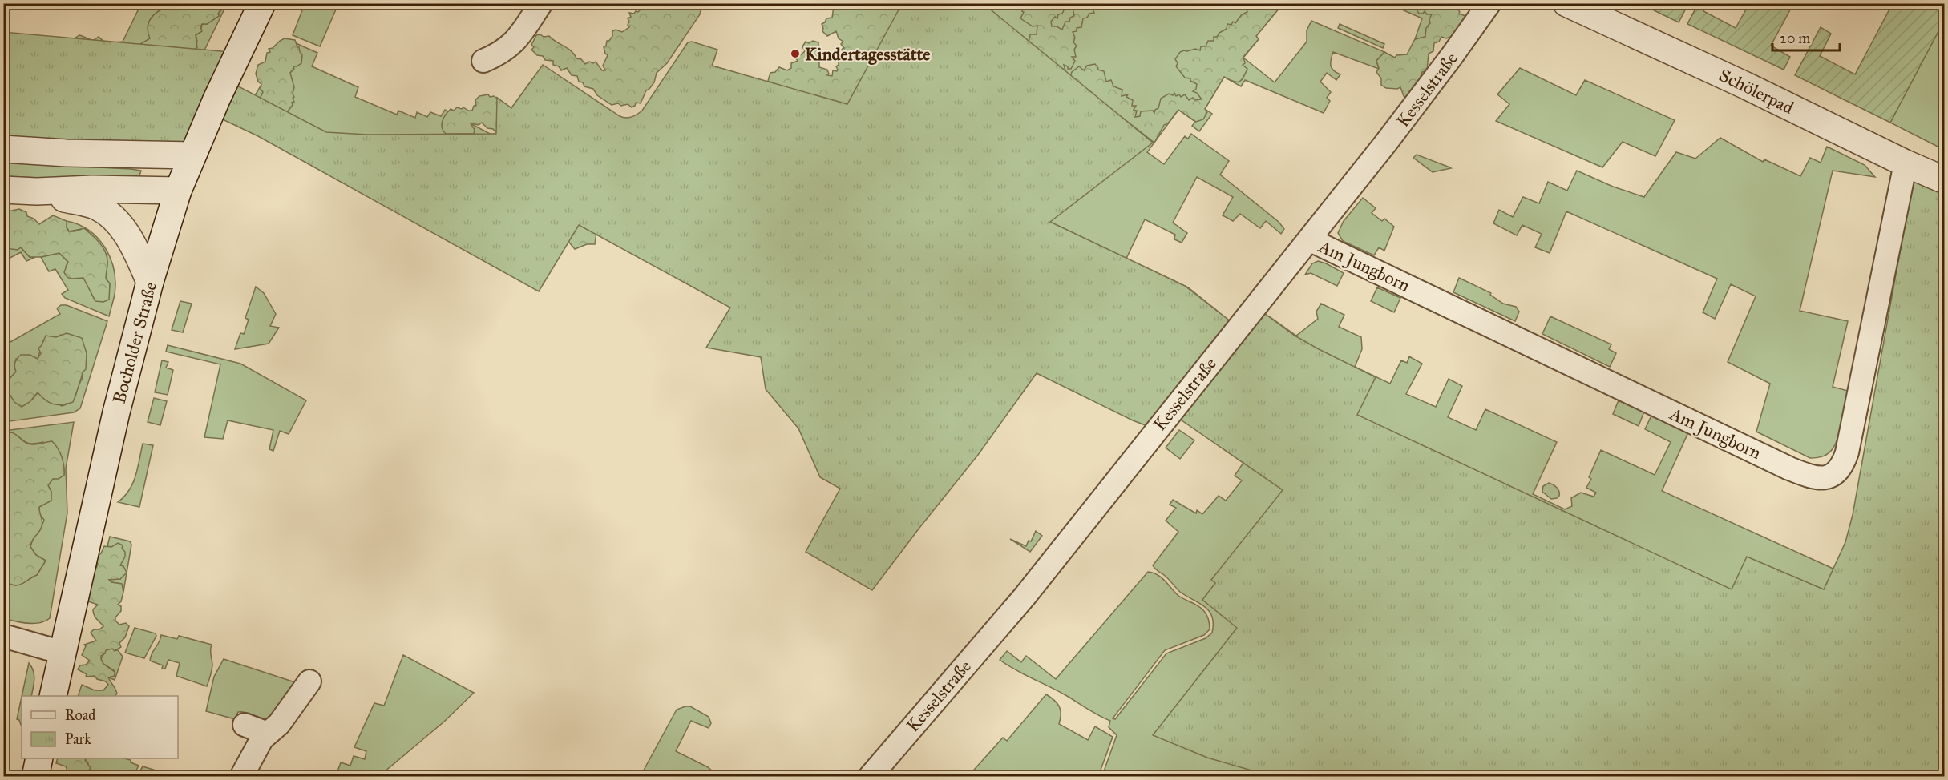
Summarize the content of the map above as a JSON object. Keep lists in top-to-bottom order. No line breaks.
{"streets":{"street":["Kesselstraße","Schölerpad","Am Jungborn","Bocholder Straße"]},"crossings":[["Kesselstraße","Am Jungborn"],["Schölerpad","Am Jungborn"]],"places":["Kindertagesstätte"],"legend":["Road","Park"],"scale_bar":"20 m"}
